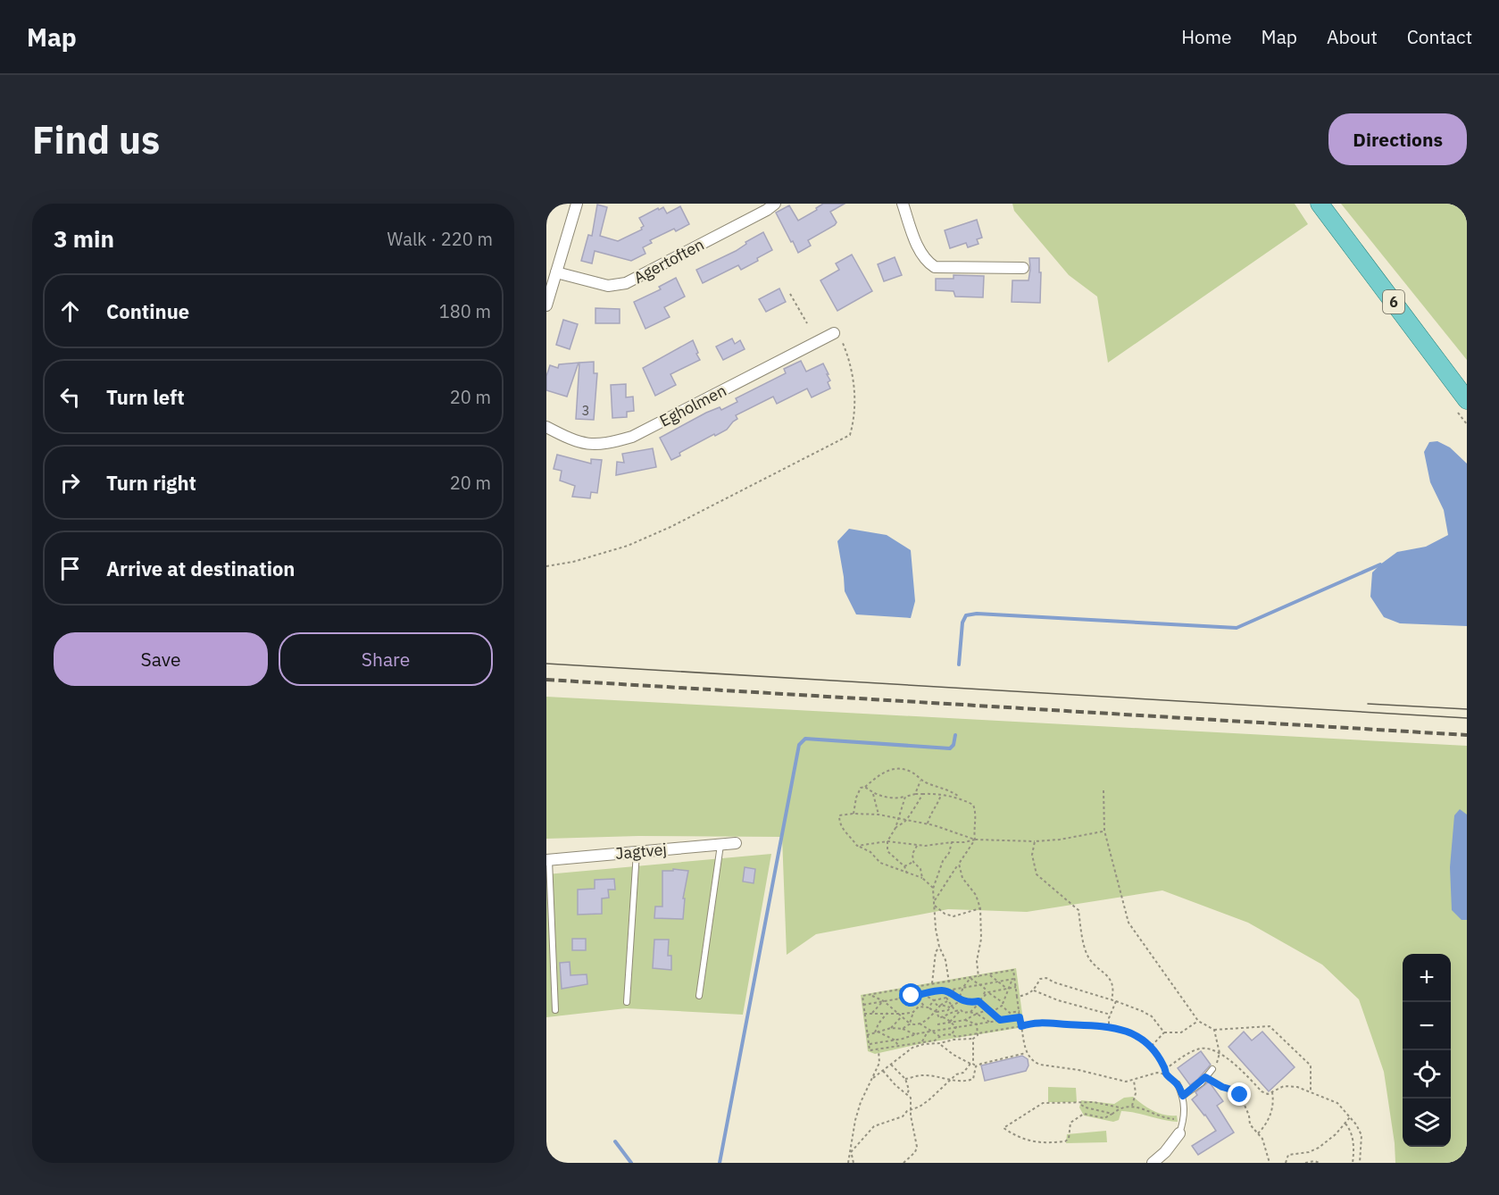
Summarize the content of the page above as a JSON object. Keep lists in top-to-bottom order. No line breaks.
{"streets":{"main road":["6"],"street":["Agertoften","Egholmen","Jagtvej"]},"house_numbers":["3"],"page":{"header":"Map","nav":["Home","Map","About","Contact"],"buttons":["Directions",["Save","Share"]],"title":"Find us","heading":["3 min","Walk · 220 m"],"list":[["Continue","180 m"],["Turn left","20 m"],["Turn right","20 m"],"Arrive at destination"],"map_buttons":["+","−"]}}
